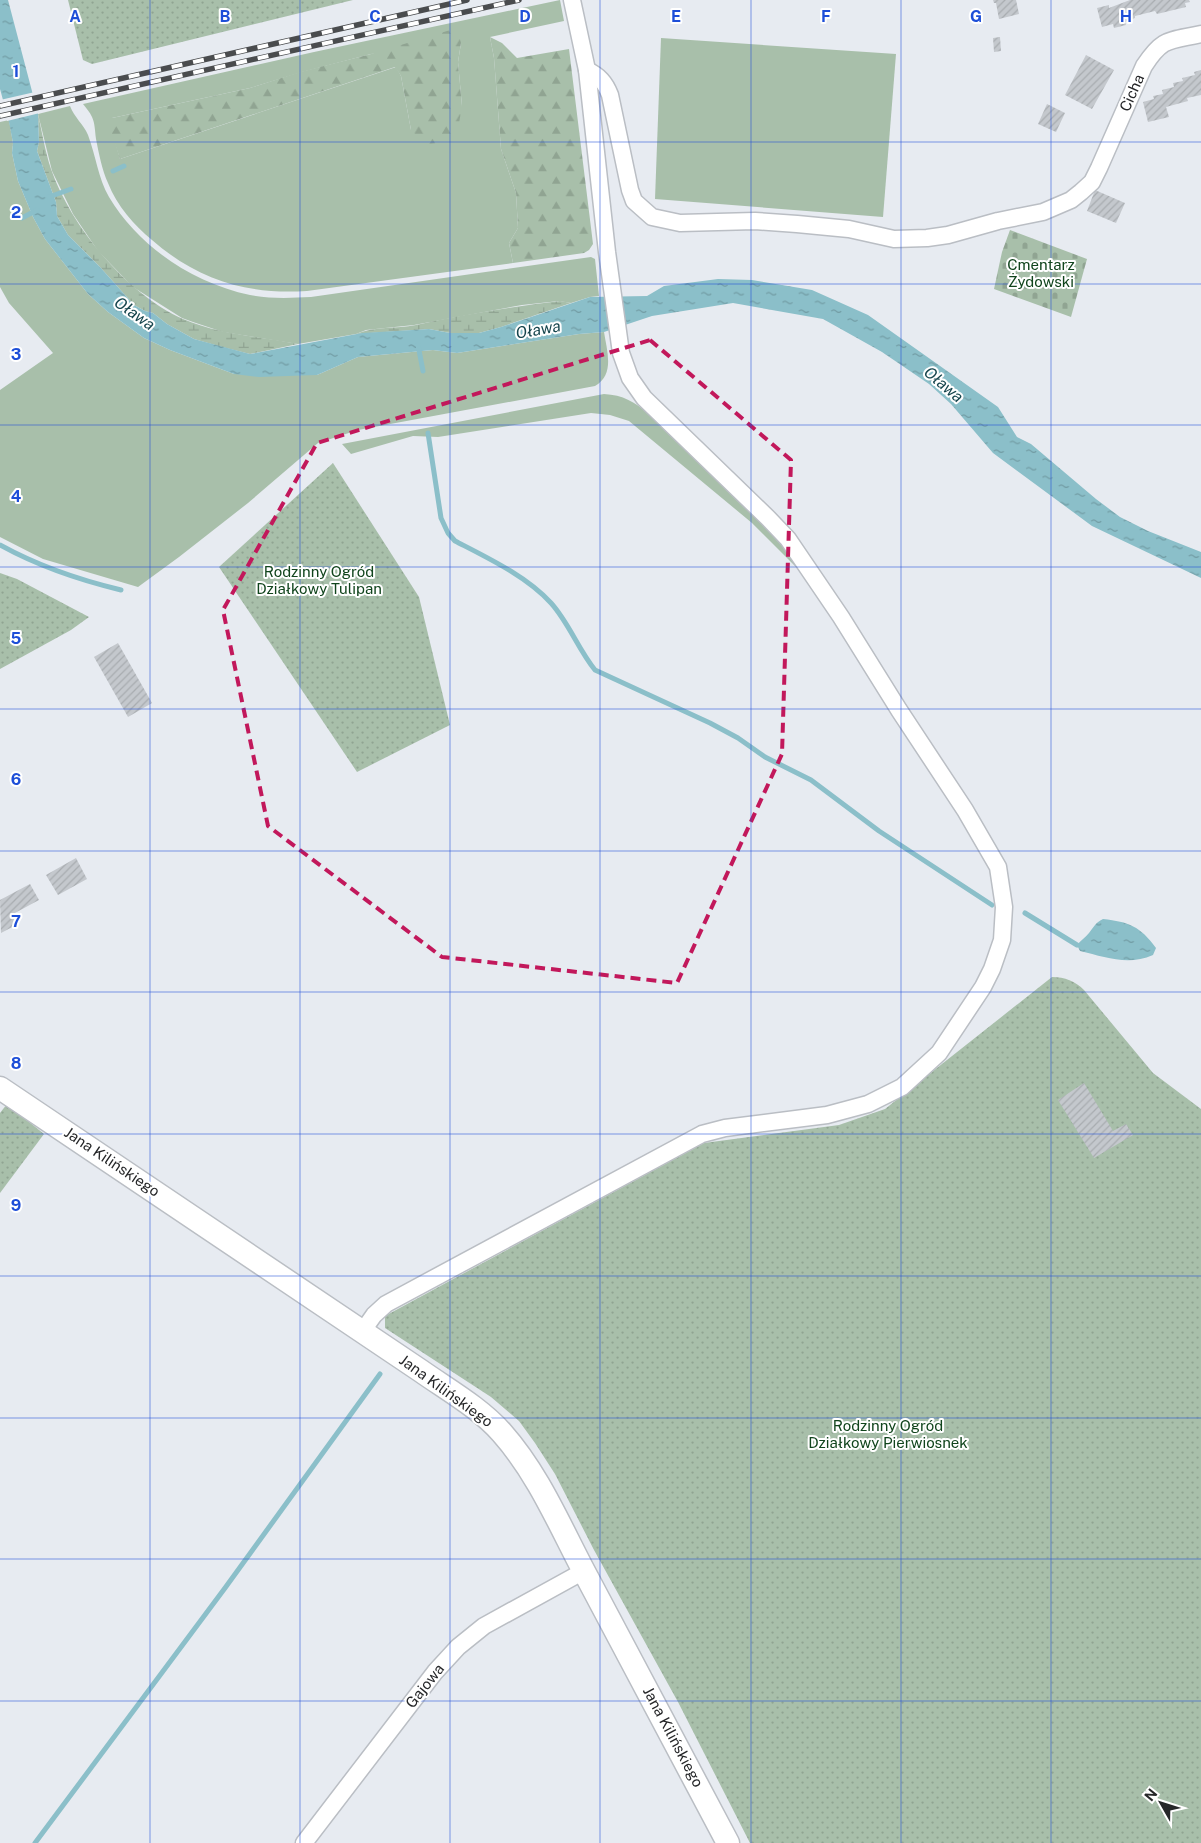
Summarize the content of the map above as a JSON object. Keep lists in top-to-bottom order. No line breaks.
{"streets":{"street":["Cicha","Jana Kilińskiego","Gajowa"]},"crossings":[["Jana Kilińskiego","Gajowa"]],"water":["Oława"],"parks":["Cmentarz Żydowski","Rodzinny Ogród Działkowy Tulipan","Rodzinny Ogród Działkowy Pierwiosnek"],"north":"top left","grid":{"columns":["A","B","C","D","E","F","G","H"],"rows":["1","2","3","4","5","6","7","8","9"]}}
